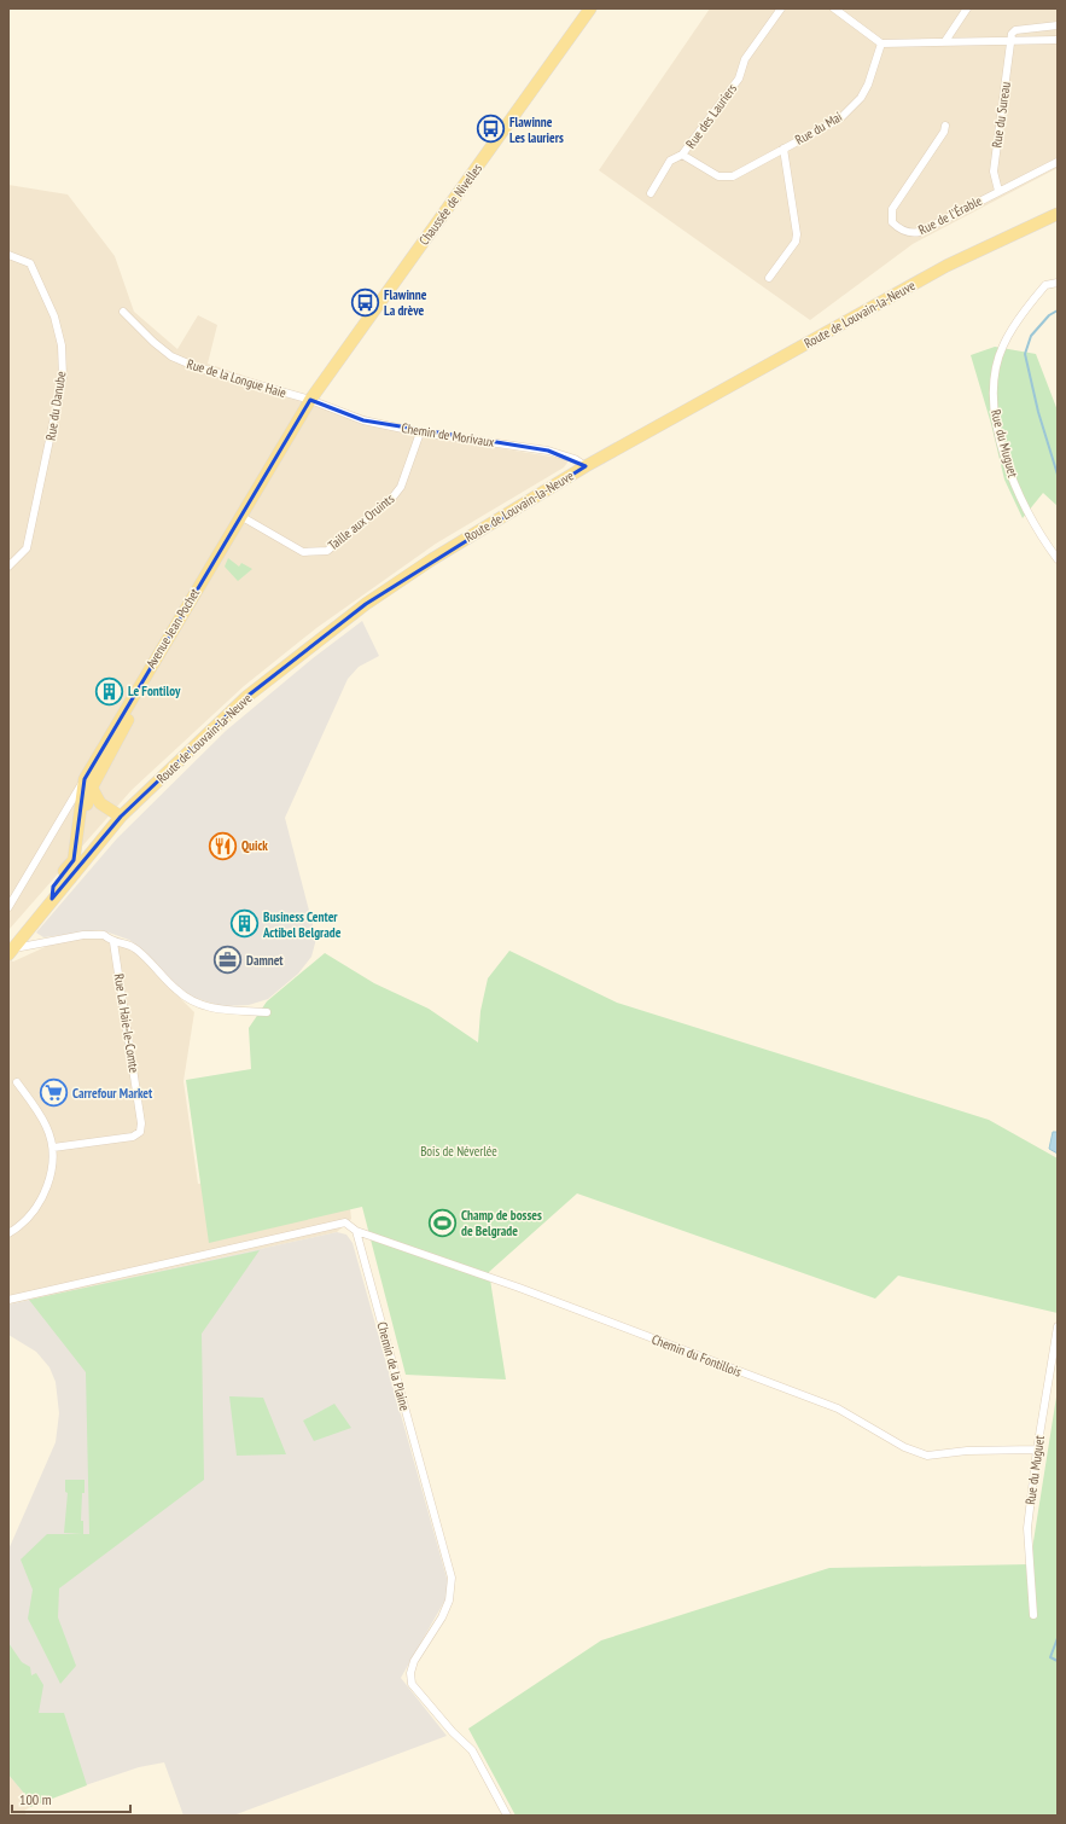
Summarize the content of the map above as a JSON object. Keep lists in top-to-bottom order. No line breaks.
{"streets":{"main road":["Chaussée de Nivelles","Route de Louvain-la-Neuve","Avenue Jean Pochet"],"street":["Rue du Sureau","Rue des Lauriers","Rue du Mai","Rue de l'Érable","Rue de la Longue Haie","Rue du Danube","Chemin de Morivaux","Rue du Muguet","Taille aux Oruints","Rue La Haie-le-Comte","Chemin du Fontillois","Chemin de la Plaine"]},"crossings":[["Rue du Sureau","Rue de l'Érable"],["Rue des Lauriers","Rue du Mai"],["Chaussée de Nivelles","Rue de la Longue Haie"],["Chaussée de Nivelles","Chemin de Morivaux"],["Chaussée de Nivelles","Avenue Jean Pochet"],["Route de Louvain-la-Neuve","Chemin de Morivaux"],["Rue de la Longue Haie","Chemin de Morivaux"],["Rue de la Longue Haie","Avenue Jean Pochet"],["Chemin de Morivaux","Taille aux Oruints"],["Chemin de Morivaux","Avenue Jean Pochet"],["Rue du Muguet","Chemin du Fontillois"],["Taille aux Oruints","Avenue Jean Pochet"],["Chemin du Fontillois","Chemin de la Plaine"]],"parks":["Bois de Néverlée"],"places":{"bus stop":["Flawinne Les lauriers","Flawinne La drève"],"building":["Le Fontiloy","Business Center Actibel Belgrade"],"restaurant":["Quick"],"office":["Damnet"],"supermarket":["Carrefour Market"],"sports":["Champ de bosses de Belgrade"]},"scale_bar":"100 m"}
